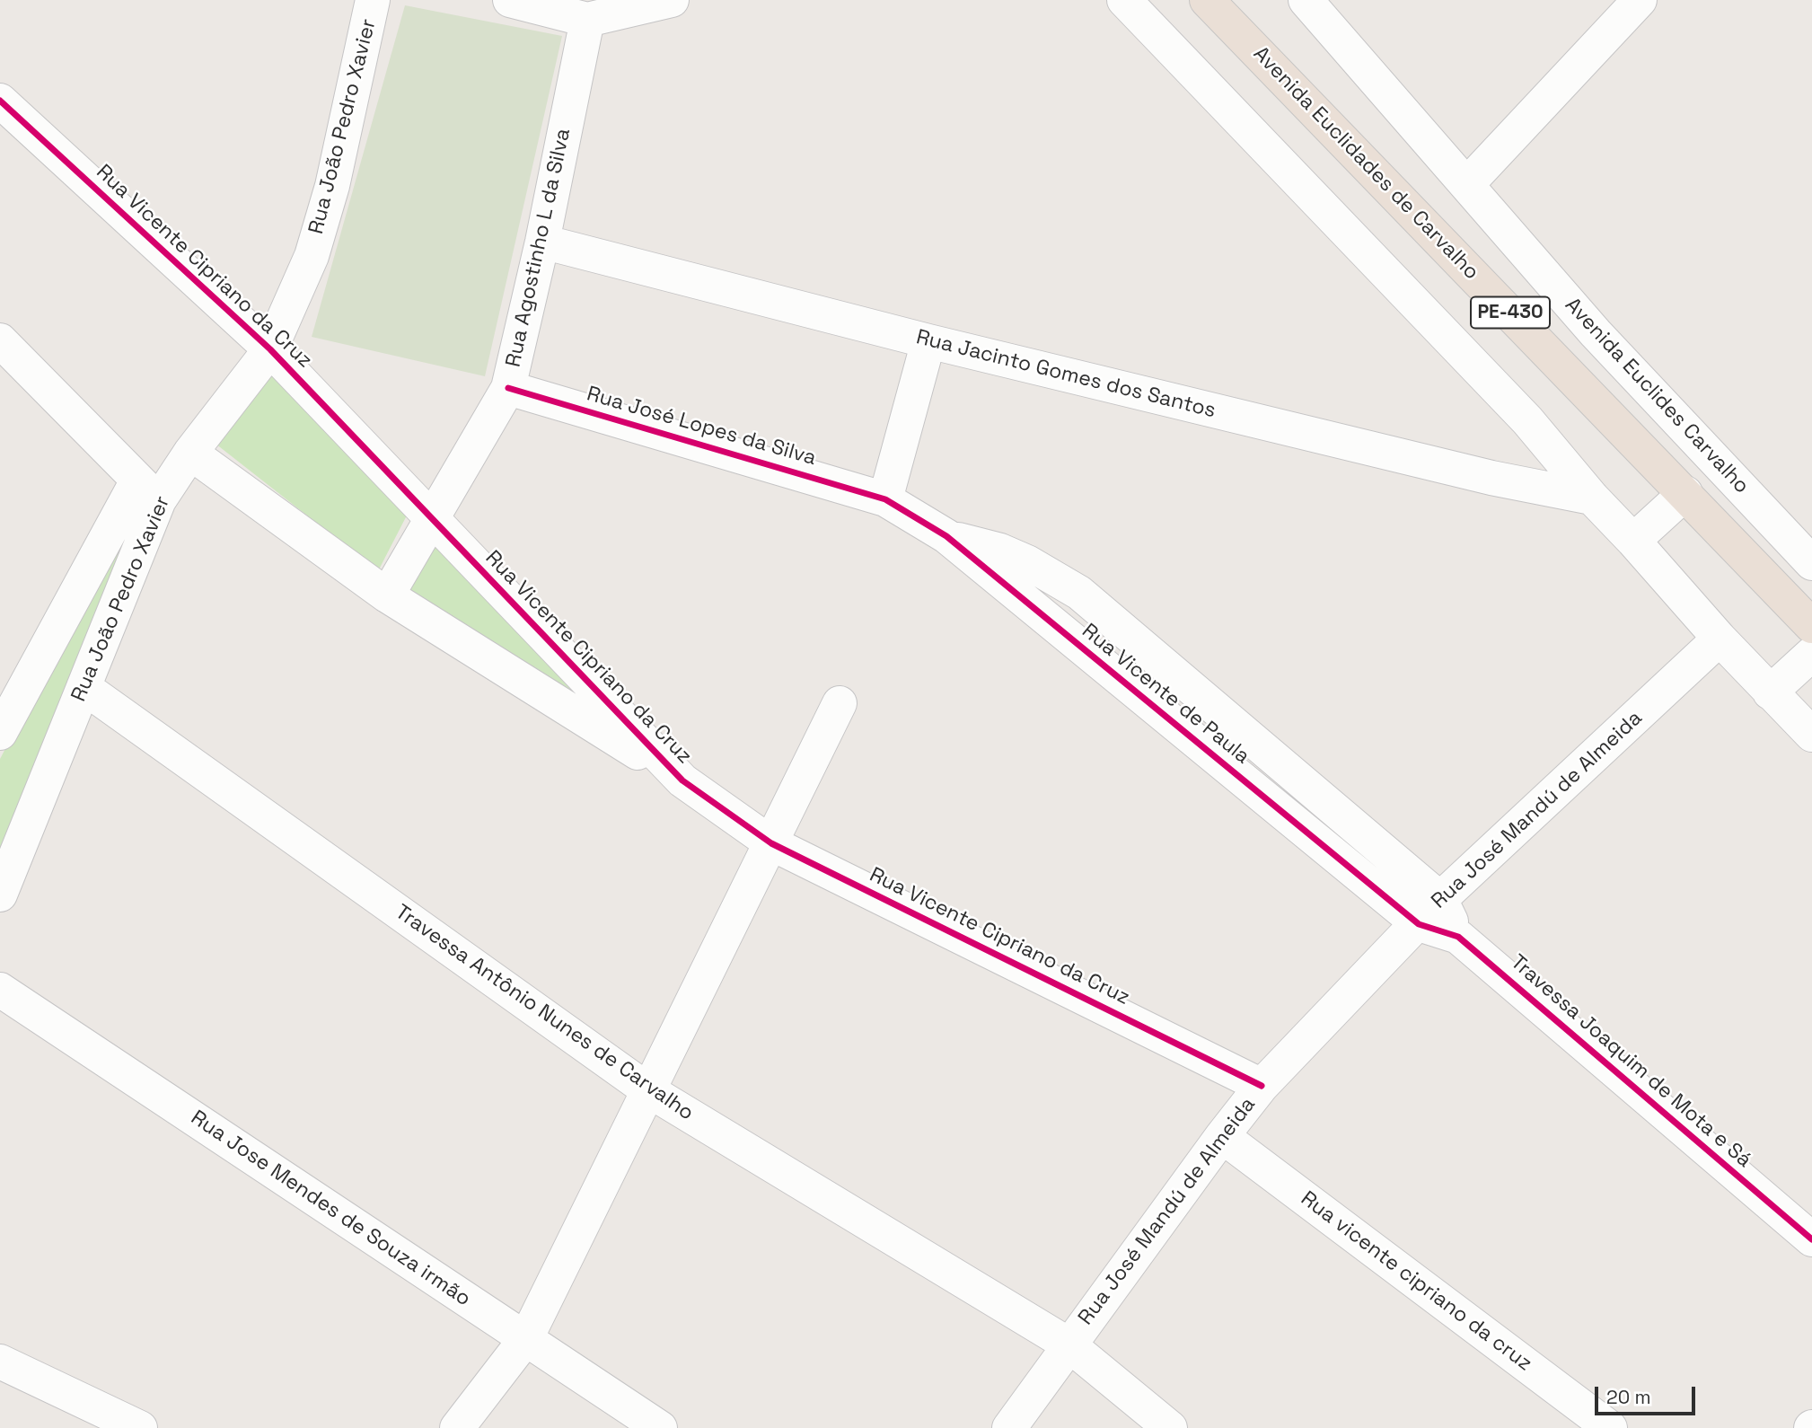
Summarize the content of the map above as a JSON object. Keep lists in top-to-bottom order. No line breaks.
{"streets":{"highway":["Avenida Euclidades de Carvalho","PE-430"],"street":["Rua João Pedro Xavier","Rua Agostinho L da Silva","Rua Vicente Cipriano da Cruz","Rua Jacinto Gomes dos Santos","Avenida Euclides Carvalho","Rua José Lopes da Silva","Rua Vicente de Paula","Rua José Mandú de Almeida","Travessa Antônio Nunes de Carvalho","Travessa Joaquim de Mota e Sá","Rua Jose Mendes de Souza irmão","Rua vicente cipriano da cruz"]},"crossings":[["Rua João Pedro Xavier","Rua Vicente Cipriano da Cruz"],["Rua João Pedro Xavier","Travessa Antônio Nunes de Carvalho"],["Rua Agostinho L da Silva","Rua Vicente Cipriano da Cruz"],["Rua Agostinho L da Silva","Rua Jacinto Gomes dos Santos"],["Rua Agostinho L da Silva","Rua José Lopes da Silva"],["Rua Vicente Cipriano da Cruz","Rua José Mandú de Almeida"],["Rua José Lopes da Silva","Rua Vicente de Paula"],["Rua Vicente de Paula","Rua José Mandú de Almeida"],["Rua Vicente de Paula","Travessa Joaquim de Mota e Sá"],["Rua José Mandú de Almeida","Travessa Antônio Nunes de Carvalho"],["Rua José Mandú de Almeida","Travessa Joaquim de Mota e Sá"],["Rua José Mandú de Almeida","Rua vicente cipriano da cruz"]],"scale_bar":"20 m"}
